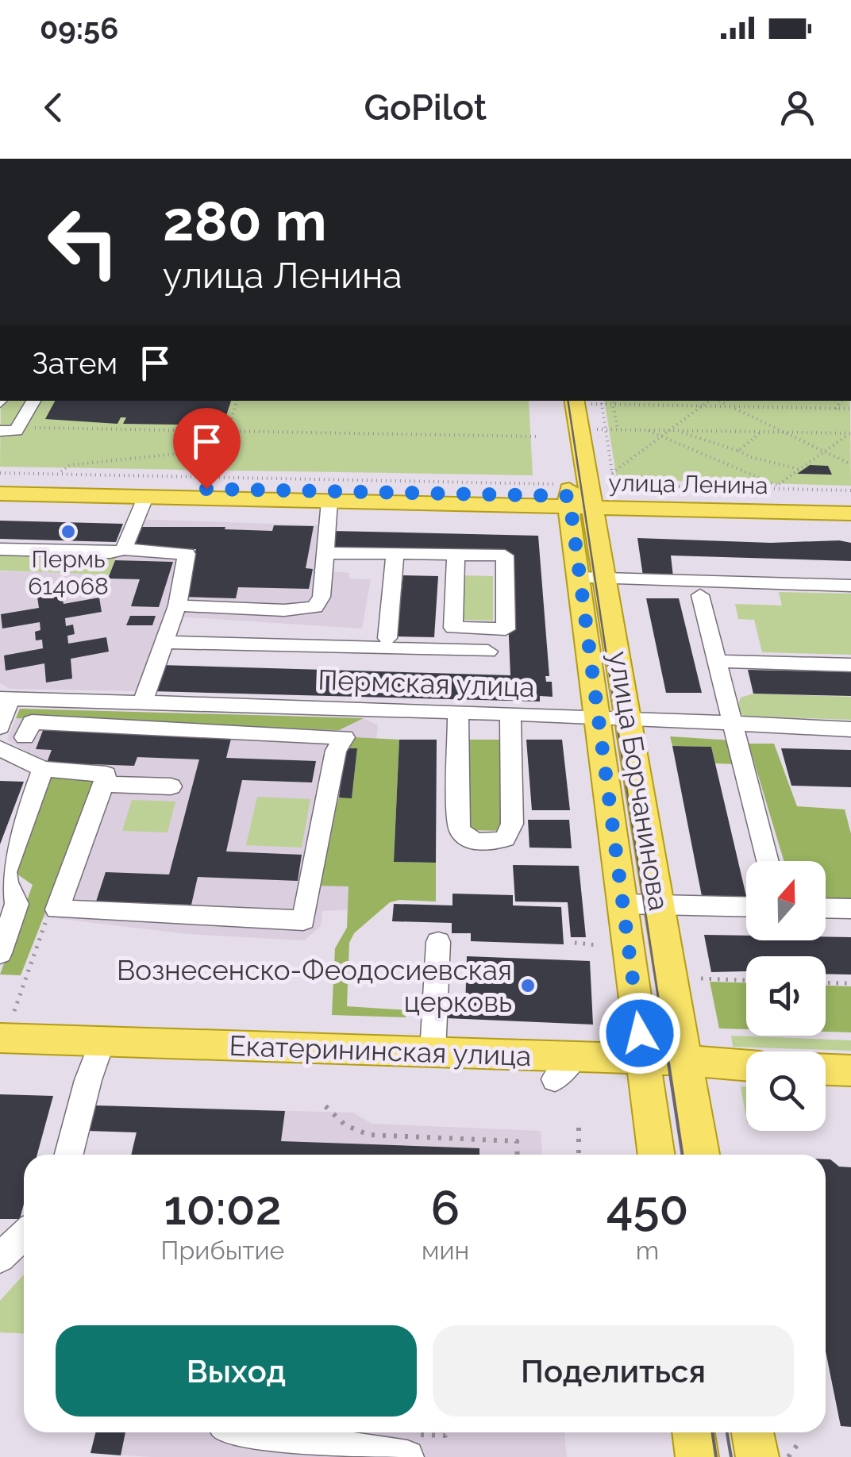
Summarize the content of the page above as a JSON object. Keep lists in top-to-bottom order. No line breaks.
{"streets":{"main road":["улица Ленина","улица Борчанинова","Екатерининская улица"],"street":["Пермская улица"]},"crossings":[["улица Ленина","улица Борчанинова"],["Пермская улица","улица Борчанинова"],["улица Борчанинова","Екатерининская улица"]],"places":["Пермь 614068","Вознесенско-Феодосиевская церковь"],"north":"top","page":{"status":"09:56","header":"GoPilot","turn":["280 m","улица Ленина"],"then":"Затем","eta":["10:02","Прибытие","6","мин","450","m"],"buttons":["Выход","Поделиться"]}}
